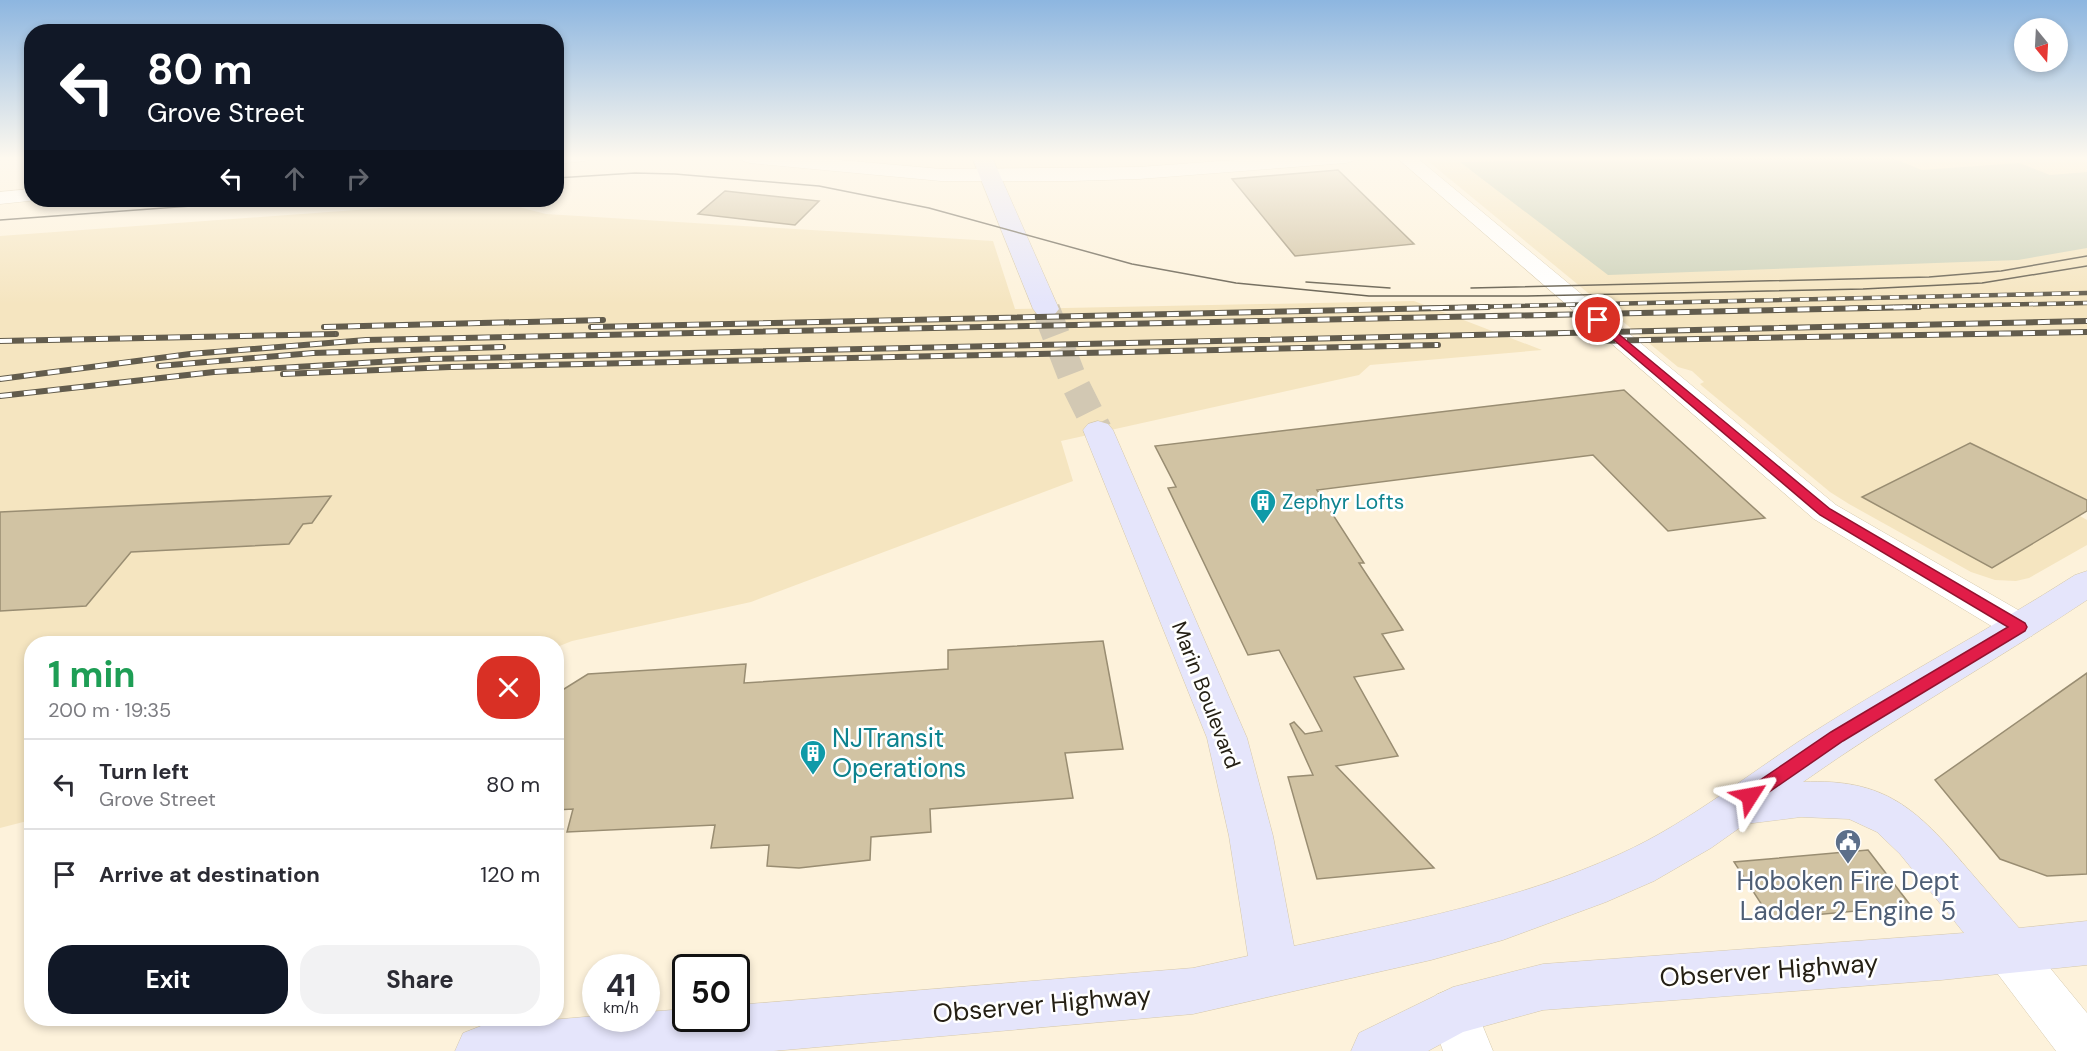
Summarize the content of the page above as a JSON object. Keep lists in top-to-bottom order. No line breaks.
{"streets":{"main road":["Marin Boulevard","Observer Highway"]},"crossings":[["Marin Boulevard","Observer Highway"]],"places":{"building":["Zephyr Lofts","NJTransit Operations"],"public building":["Hoboken Fire Dept Ladder 2 Engine 5"]},"north":"bottom","page":{"turn":["80 m","Grove Street"],"heading":["1 min","200 m · 19:35"],"list":[{"name":"Turn left","note":"Grove Street","value":"80 m"},{"name":"Arrive at destination","value":"120 m"}],"buttons":["Exit","Share"],"speed":"41 km/h","limit":"50"}}
